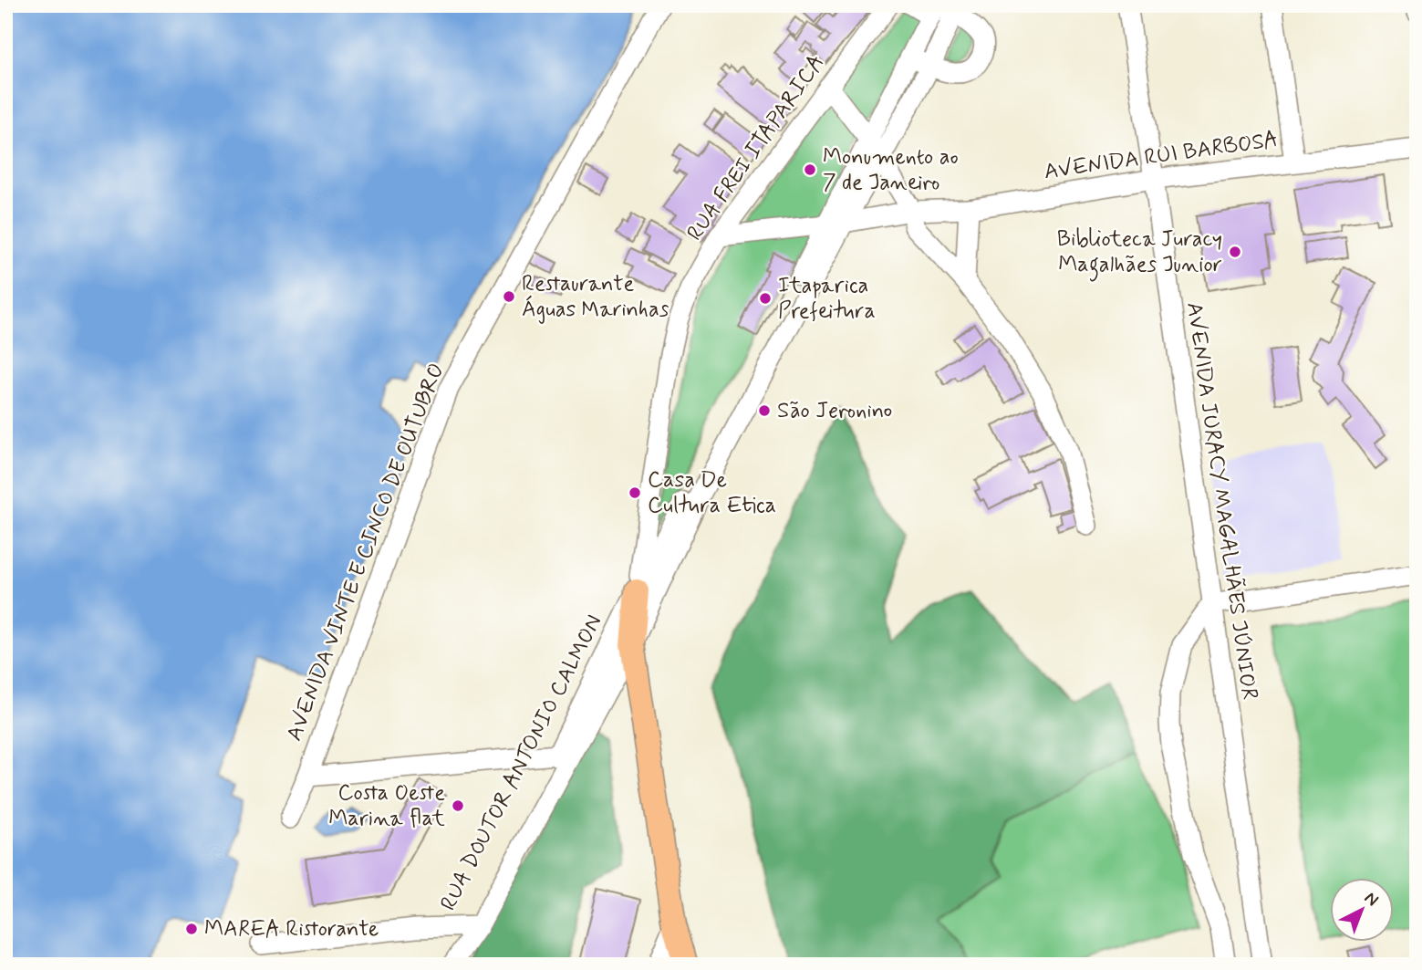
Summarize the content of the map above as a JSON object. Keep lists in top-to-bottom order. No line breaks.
{"streets":{"street":["RUA FREI ITAPARICA","AVENIDA RUI BARBOSA","AVENIDA JURACY MAGALHÃES JÚNIOR","AVENIDA VINTE E CINCO DE OUTUBRO","RUA DOUTOR ANTONIO CALMON"]},"crossings":[["RUA FREI ITAPARICA","AVENIDA RUI BARBOSA"],["RUA FREI ITAPARICA","RUA DOUTOR ANTONIO CALMON"],["AVENIDA RUI BARBOSA","AVENIDA JURACY MAGALHÃES JÚNIOR"]],"places":["Monumento ao 7 de Janeiro","Biblioteca Juracy Magalhães Junior","Restaurante Águas Marinhas","Itaparica Prefeitura","São Jeronino","Casa De Cultura Etica","Costa Oeste Marina flat","MAREA Ristorante"],"north":"top right"}
